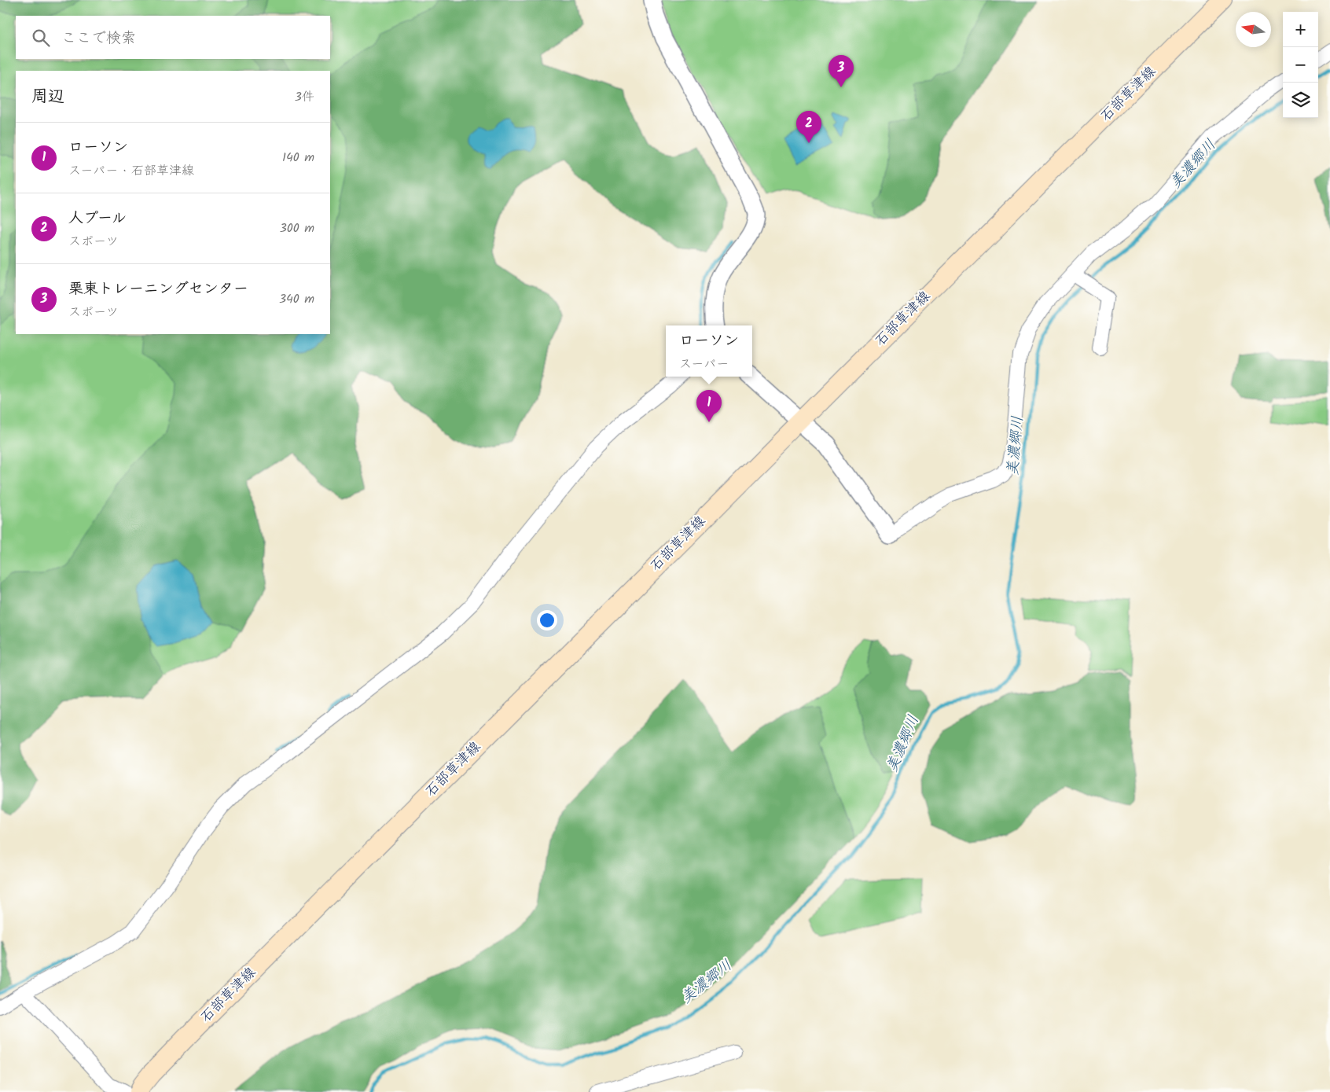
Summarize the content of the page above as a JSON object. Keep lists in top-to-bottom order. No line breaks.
{"streets":{"main road":["石部草津線"]},"water":["美濃郷川"],"north":"left","page":{"map_buttons":["+","−"],"search":"ここで検索","pins":["3","2","1"],"heading":["周辺","3件"],"list":[{"mark":"1","name":"ローソン","note":"スーパー · 石部草津線","value":"140 m"},{"mark":"2","name":"人プール","note":"スポーツ","value":"300 m"},{"mark":"3","name":"栗東トレーニングセンター","note":"スポーツ","value":"340 m"}],"popup":["ローソン","スーパー"]}}
